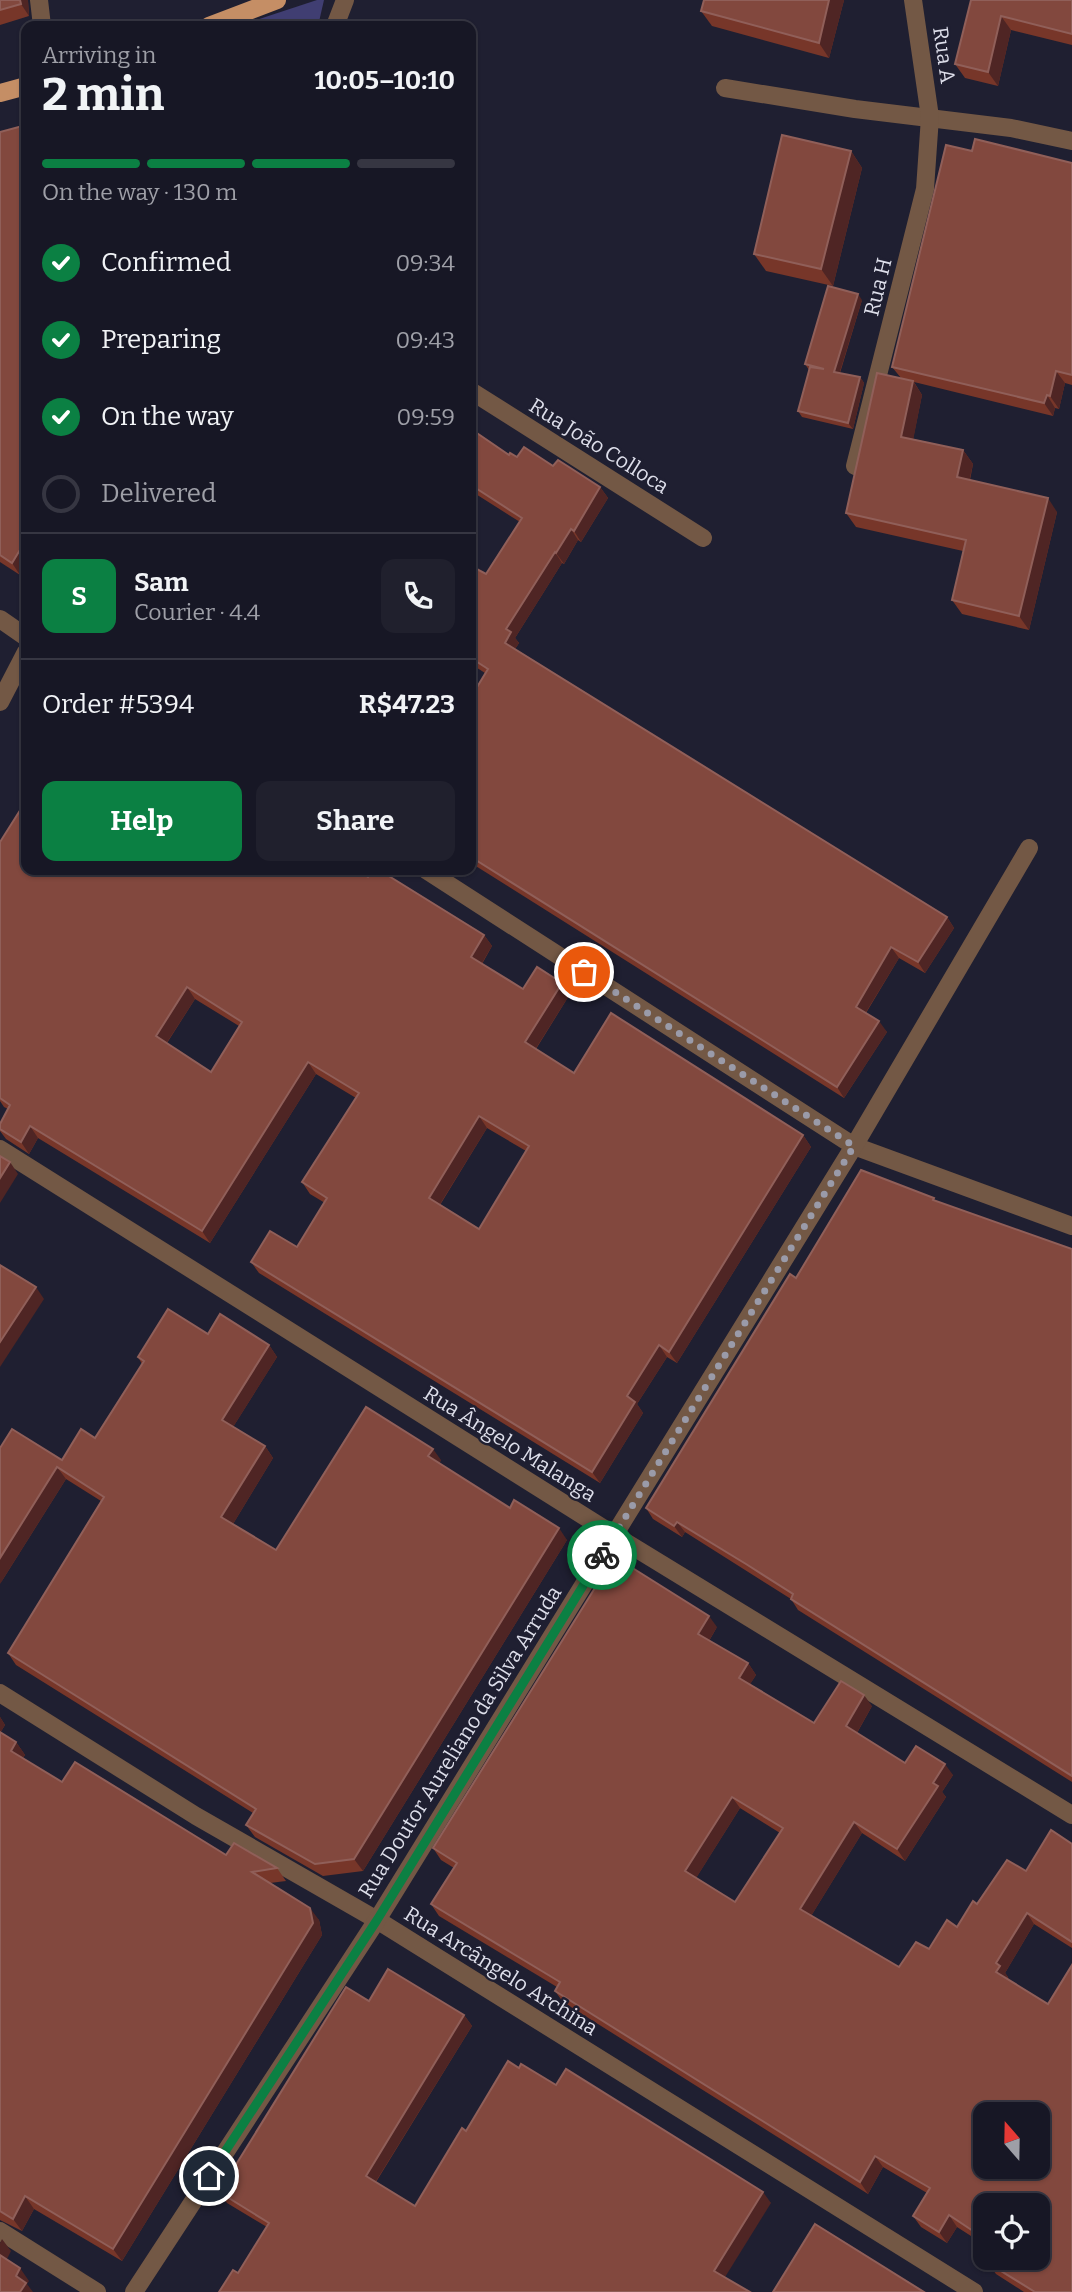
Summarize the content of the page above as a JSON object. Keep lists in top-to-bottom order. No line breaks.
{"streets":{"street":["Rua A","Rua H","Rua João Colloca","Rua Ângelo Malanga","Rua Doutor Aureliano da Silva Arruda","Rua Arcângelo Archina"]},"crossings":[["Rua A","Rua H"],["Rua Ângelo Malanga","Rua Doutor Aureliano da Silva Arruda"],["Rua Doutor Aureliano da Silva Arruda","Rua Arcângelo Archina"]],"north":"top","page":{"heading":["2 min","Arriving in","10:05–10:10"],"panel":["Sam","Courier · 4.4","Order #5394","R$47.23"],"bar":"On the way · 130 m","list":[["Confirmed","09:34"],["Preparing","09:43"],["On the way","09:59"],"Delivered"],"round":"S","buttons":["Help","Share"]}}
